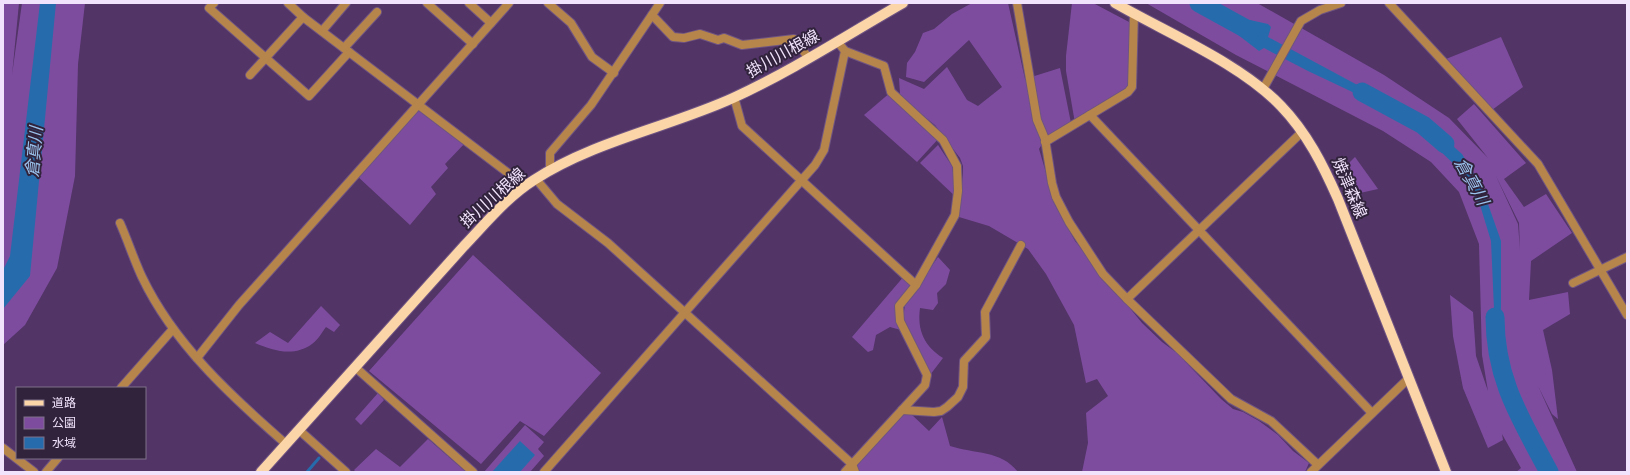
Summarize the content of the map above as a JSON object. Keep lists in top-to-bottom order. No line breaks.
{"streets":{"main road":["掛川川根線","焼津森線"]},"water":["倉真川"],"legend":["道路","公園","水域"]}
